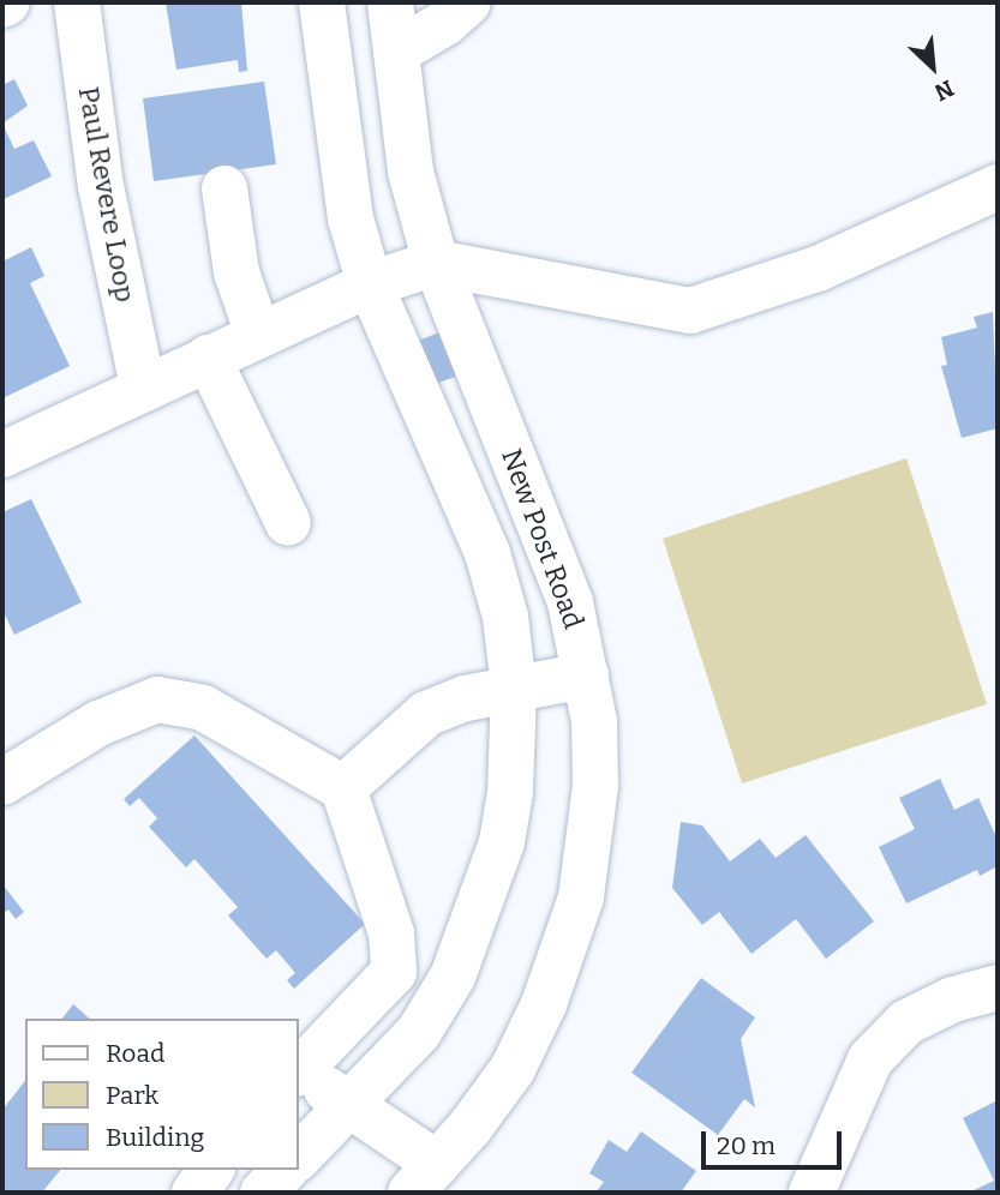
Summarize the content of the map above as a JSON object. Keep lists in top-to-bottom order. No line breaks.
{"streets":{"street":["Paul Revere Loop","New Post Road"]},"legend":["Road","Park","Building"],"scale_bar":"20 m","north":"bottom right"}
